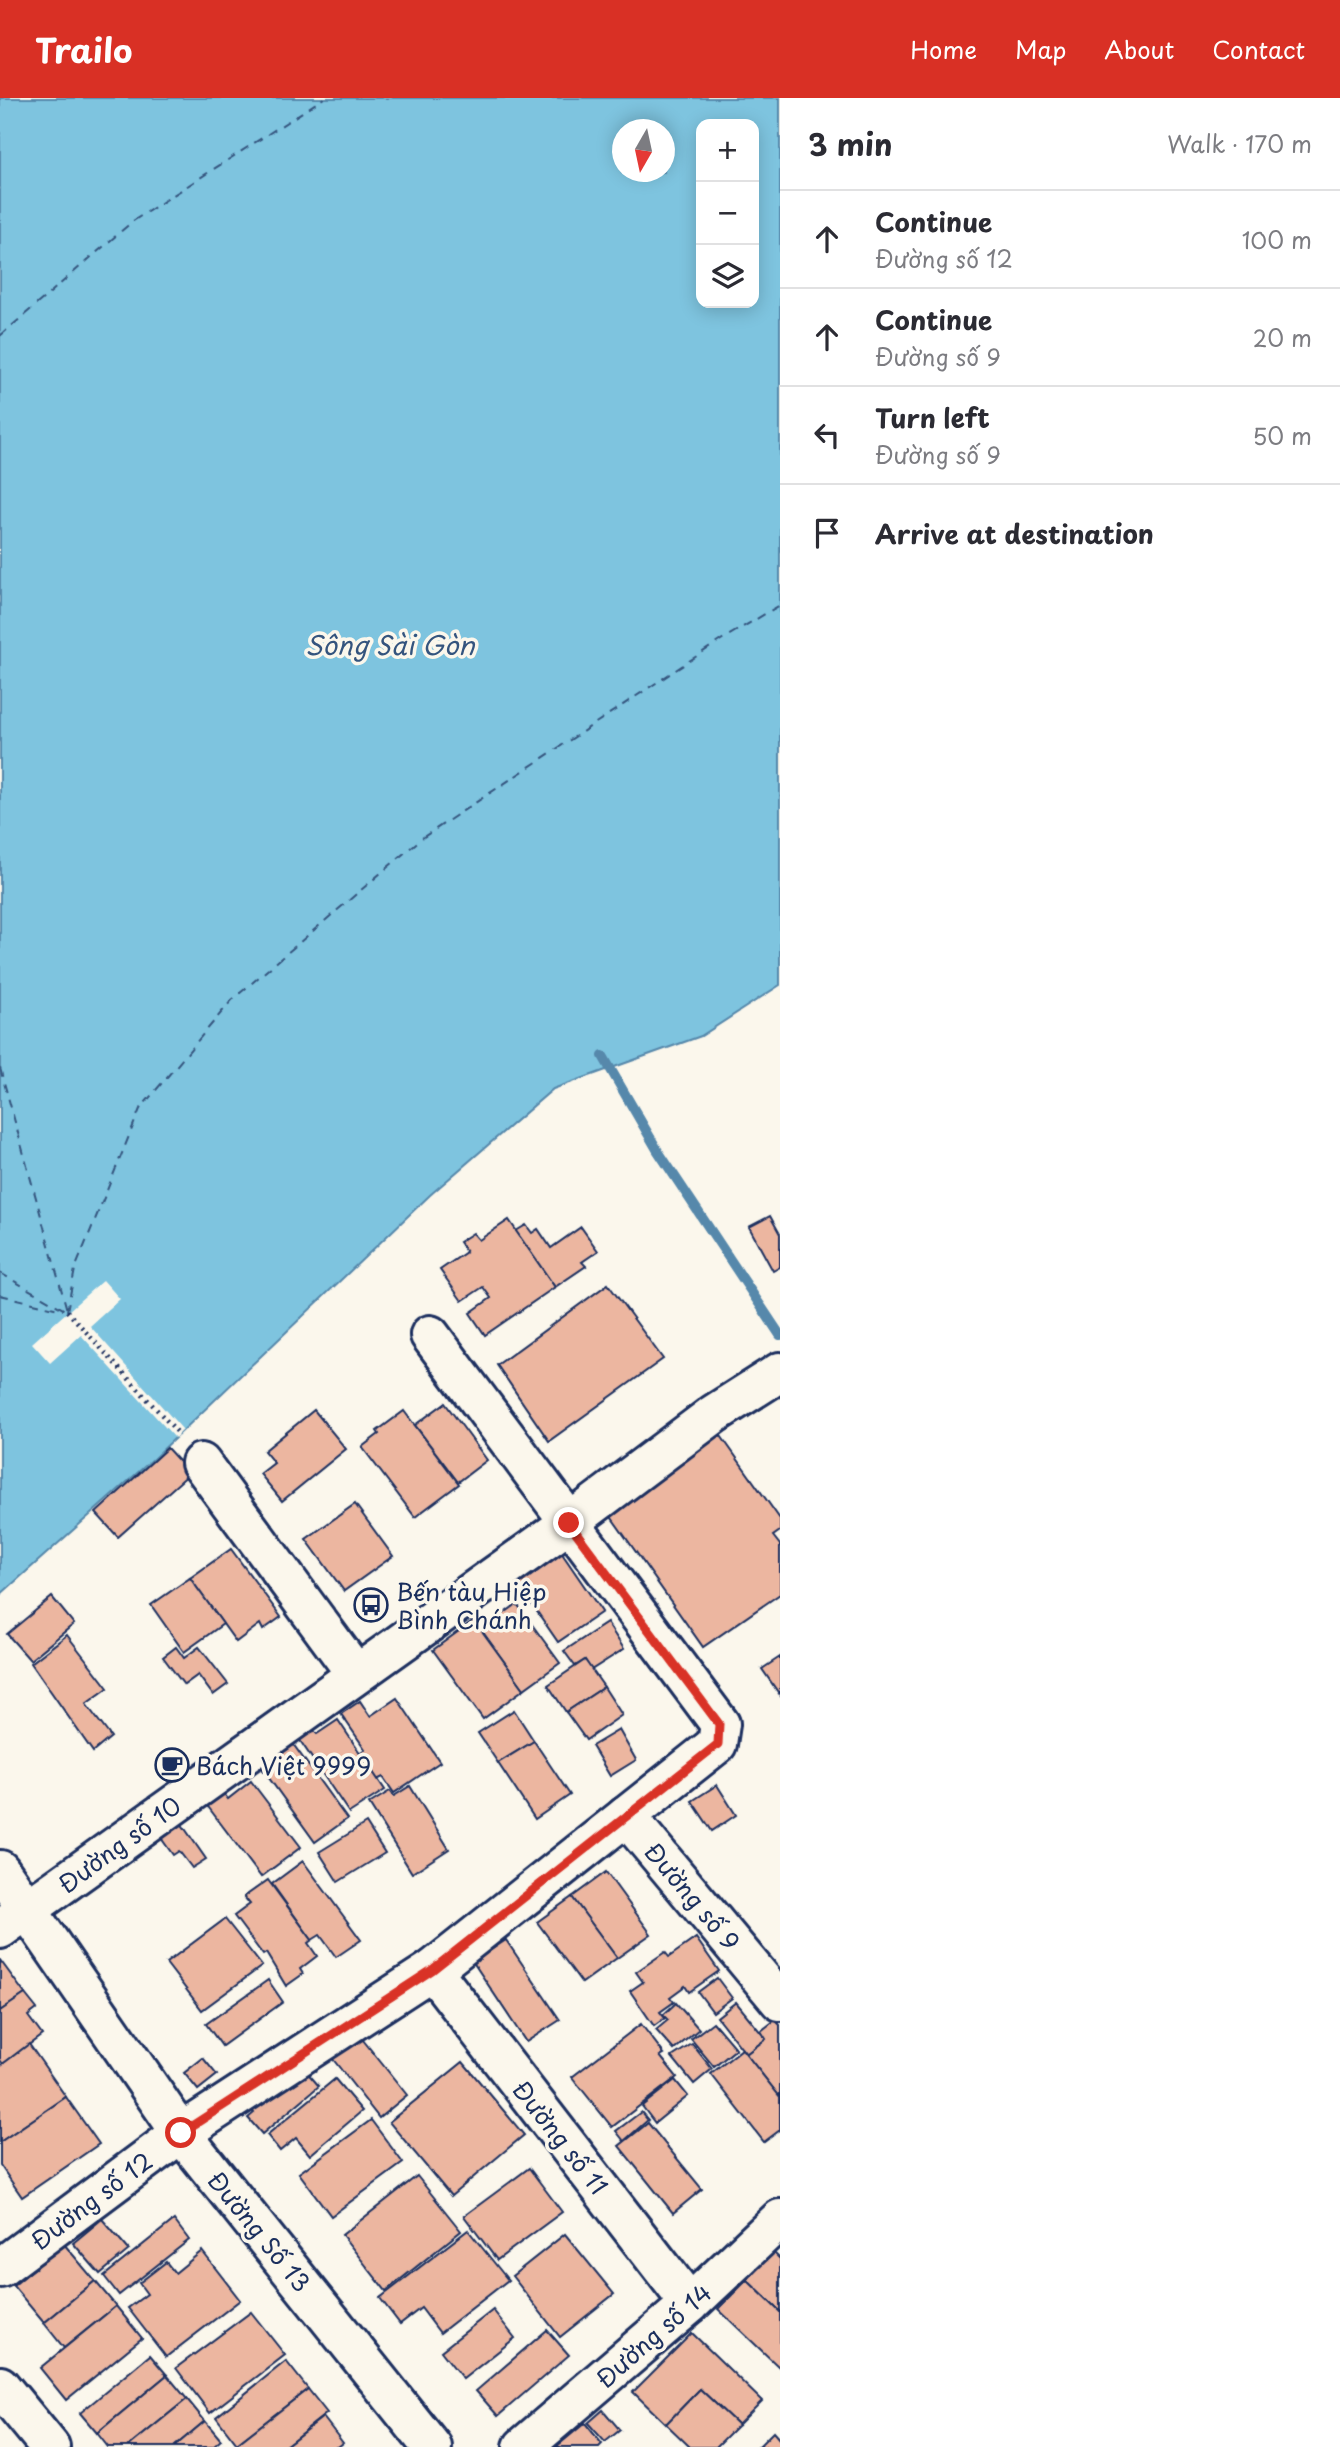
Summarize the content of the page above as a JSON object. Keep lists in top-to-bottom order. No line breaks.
{"streets":{"street":["Đường số 10","Đường số 9","Đường số 11","Đường số 12","Đường Số 13","Đường số 14"]},"crossings":[["Đường số 10","Đường Số 13"],["Đường số 9","Đường số 12"],["Đường số 11","Đường số 12"],["Đường số 11","Đường số 14"],["Đường số 12","Đường Số 13"]],"water":["Sông Sài Gòn"],"places":{"bus stop":["Bến tàu Hiệp Bình Chánh"],"cafe":["Bách Việt 9999"]},"north":"bottom","page":{"header":"Trailo","nav":["Home","Map","About","Contact"],"heading":["3 min","Walk · 170 m"],"map_buttons":["+","−"],"list":[["Continue","Đường số 12","100 m"],["Continue","Đường số 9","20 m"],["Turn left","Đường số 9","50 m"],"Arrive at destination"]}}
